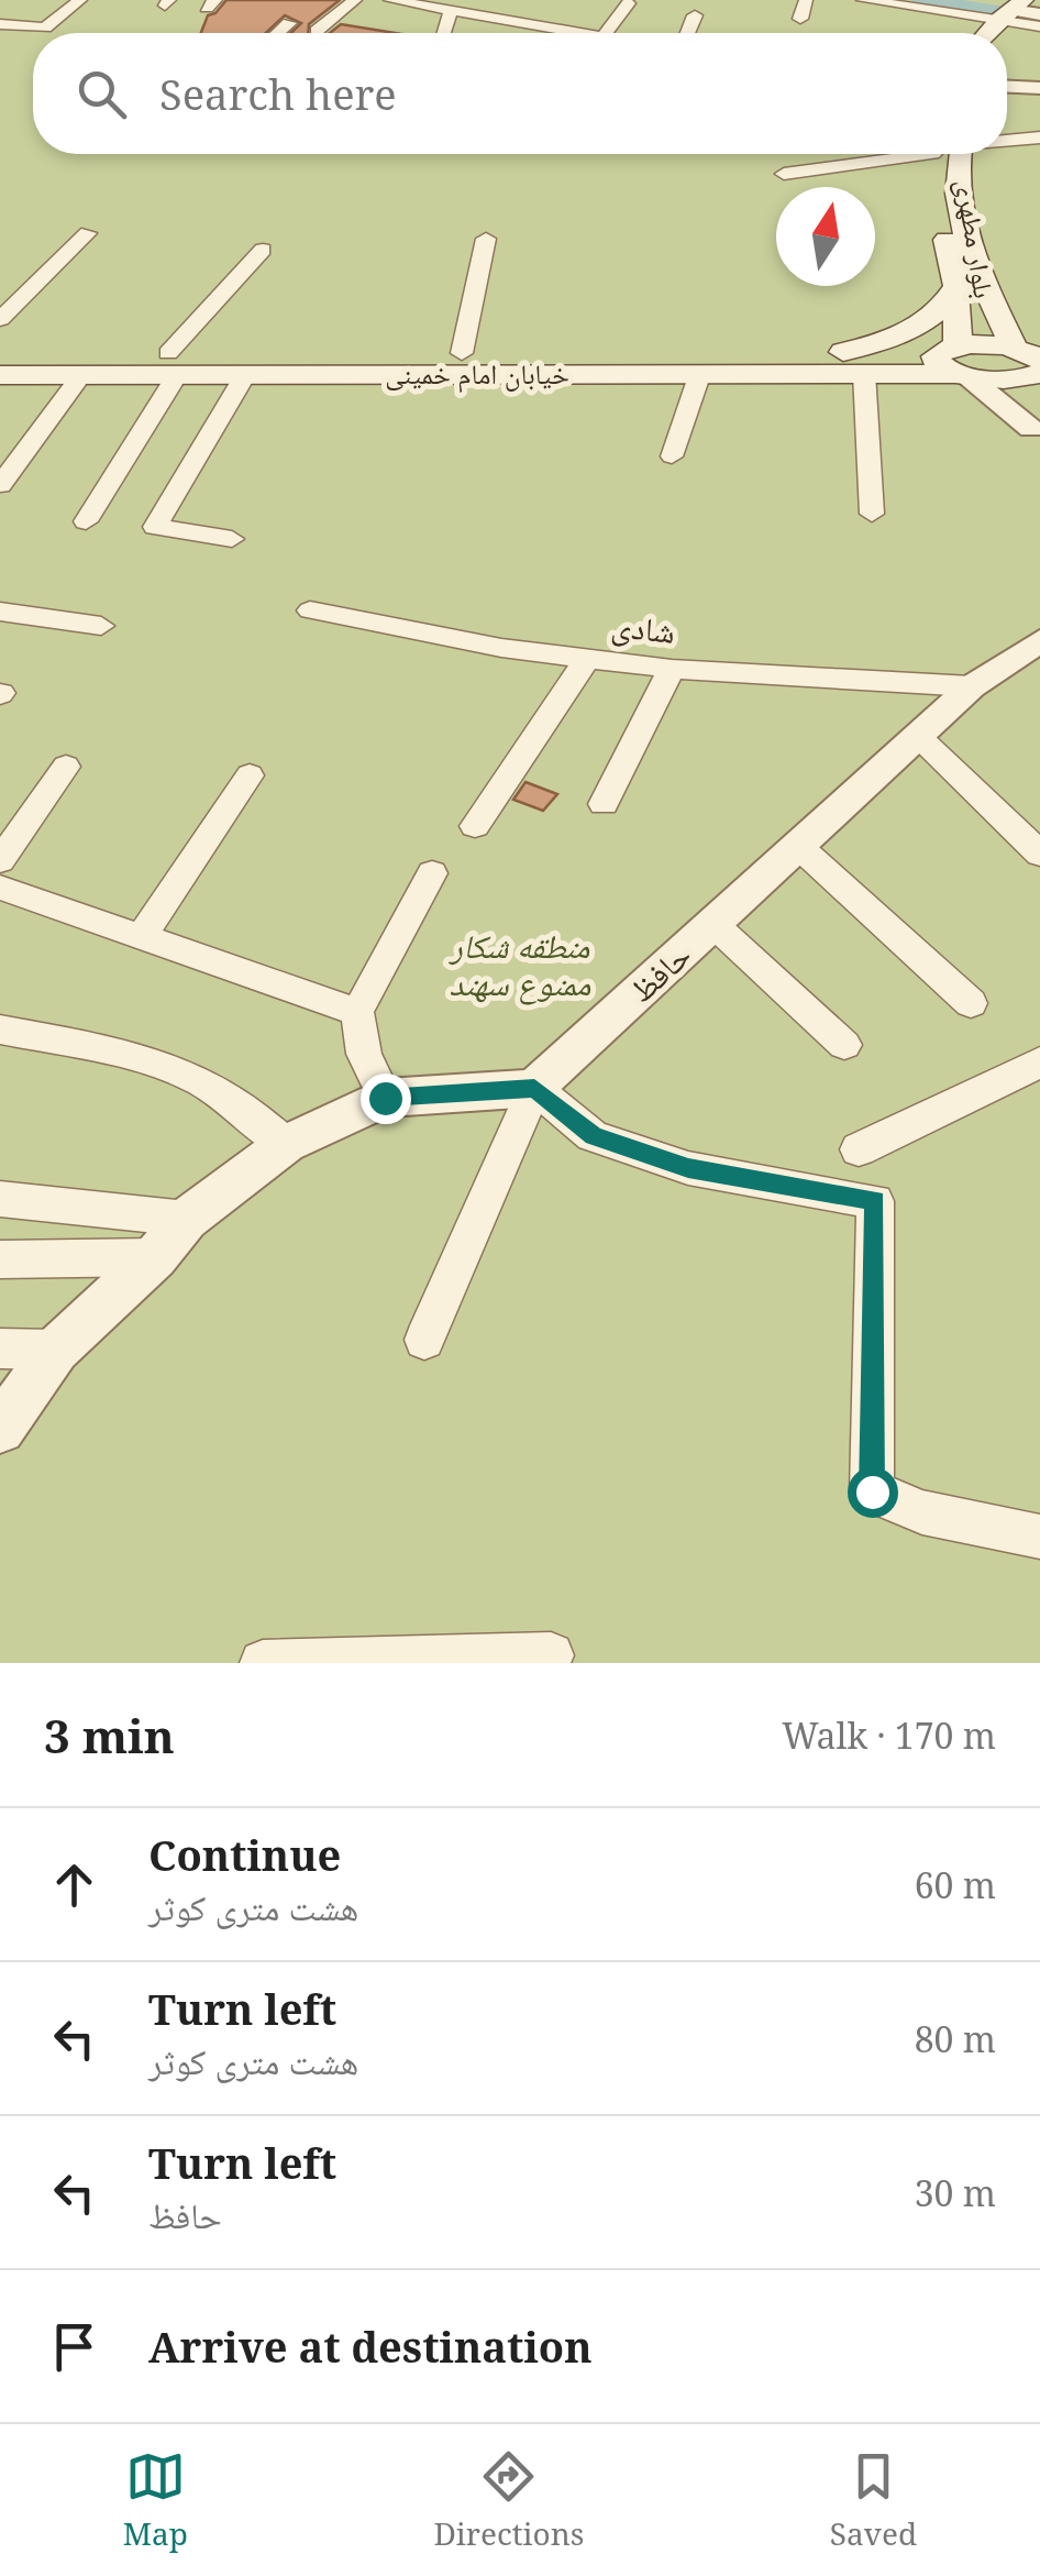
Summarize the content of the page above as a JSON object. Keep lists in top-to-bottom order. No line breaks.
{"streets":{"main road":["بلوار مطهری","خیابان امام خمینی"],"street":["شادی","حافظ"]},"crossings":[["بلوار مطهری","خیابان امام خمینی"],["شادی","حافظ"]],"parks":["منطقه شکار ممنوع سهند"],"north":"top","page":{"search":"Search here","heading":["3 min","Walk · 170 m"],"list":[["Continue","هشت متری کوثر","60 m"],["Turn left","هشت متری کوثر","80 m"],["Turn left","حافظ","30 m"],"Arrive at destination"],"nav":["Map","Directions","Saved"]}}
